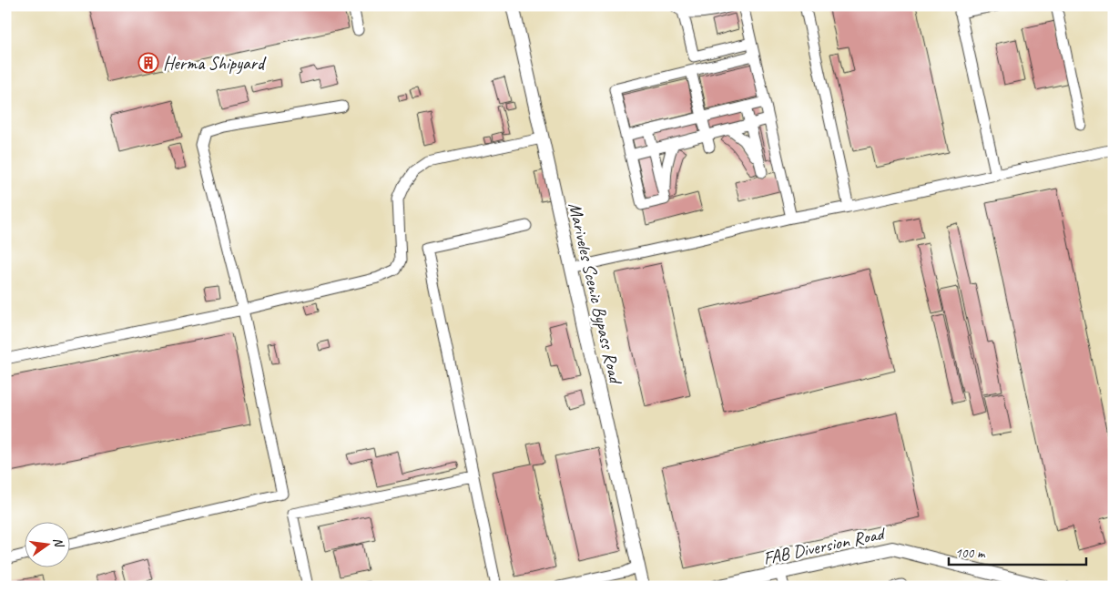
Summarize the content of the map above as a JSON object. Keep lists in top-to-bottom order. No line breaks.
{"streets":{"main road":["Mariveles Scenic Bypass Road","FAB Diversion Road"]},"places":{"building":["Herma Shipyard"]},"scale_bar":"100 m","north":"right"}
